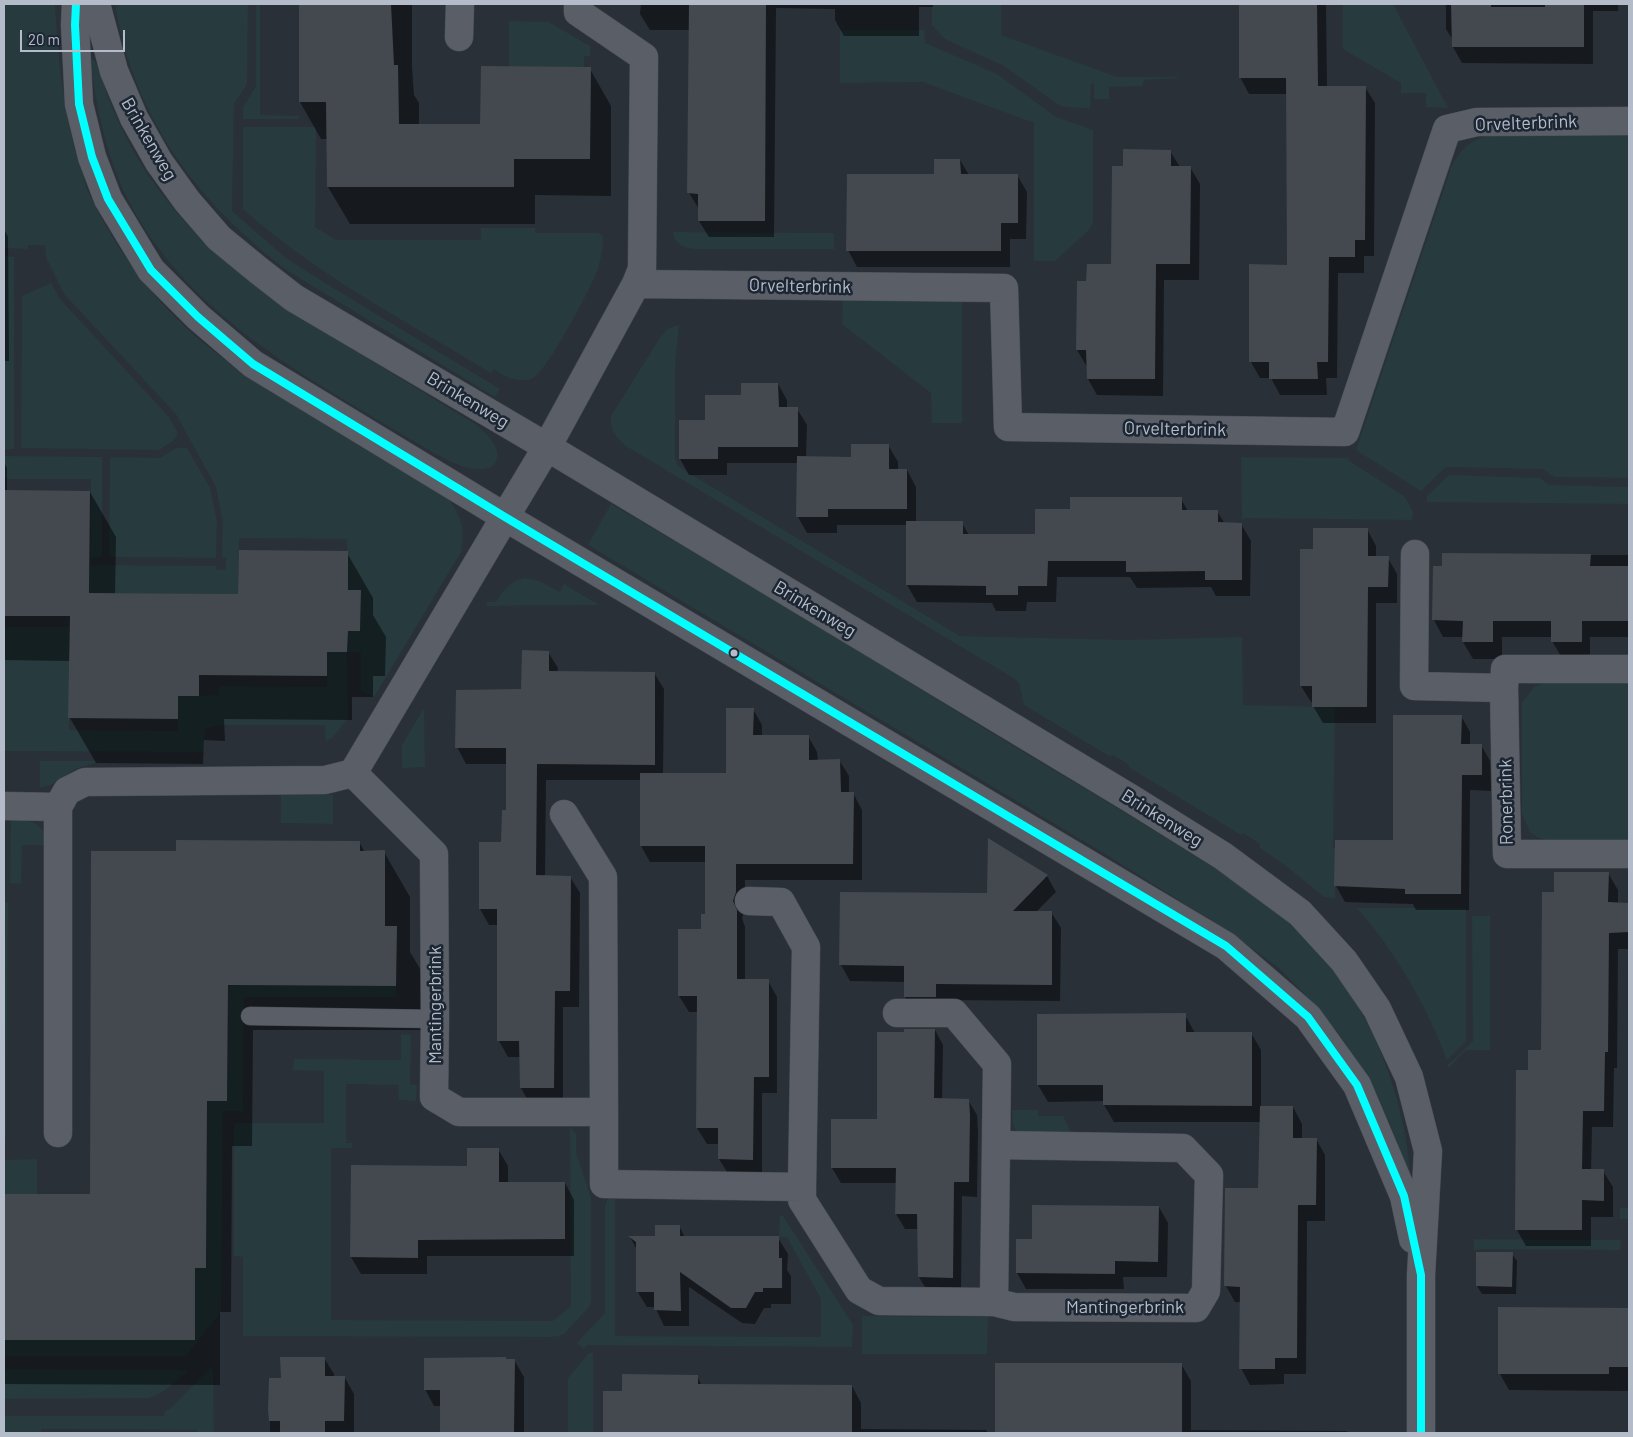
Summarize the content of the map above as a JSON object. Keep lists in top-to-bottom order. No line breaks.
{"streets":{"street":["Orvelterbrink","Brinkenweg","Ronerbrink","Mantingerbrink"]},"scale_bar":"20 m"}
